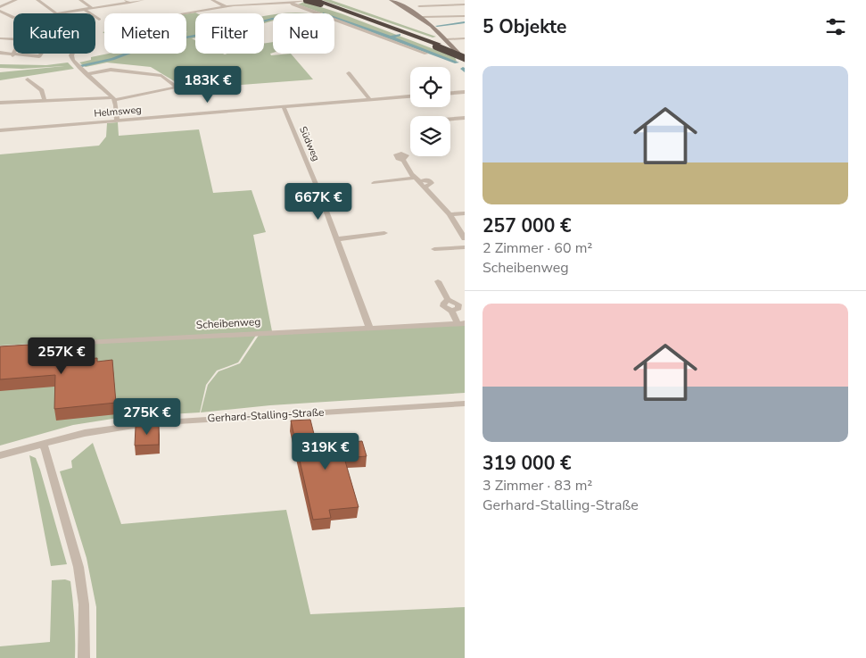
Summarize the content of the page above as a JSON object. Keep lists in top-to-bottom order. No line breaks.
{"streets":{"street":["Helmsweg","Südweg","Scheibenweg","Gerhard-Stalling-Straße"]},"crossings":[["Helmsweg","Südweg"],["Südweg","Scheibenweg"]],"page":{"heading":"5 Objekte","chip":["Kaufen","Mieten","Filter","Neu"],"list":[{"name":"257 000 €","note":"2 Zimmer · 60 m² · Scheibenweg"},{"name":"319 000 €","note":"3 Zimmer · 83 m² · Gerhard-Stalling-Straße"}],"price":["183K €","667K €","257K €","275K €","319K €"]}}
